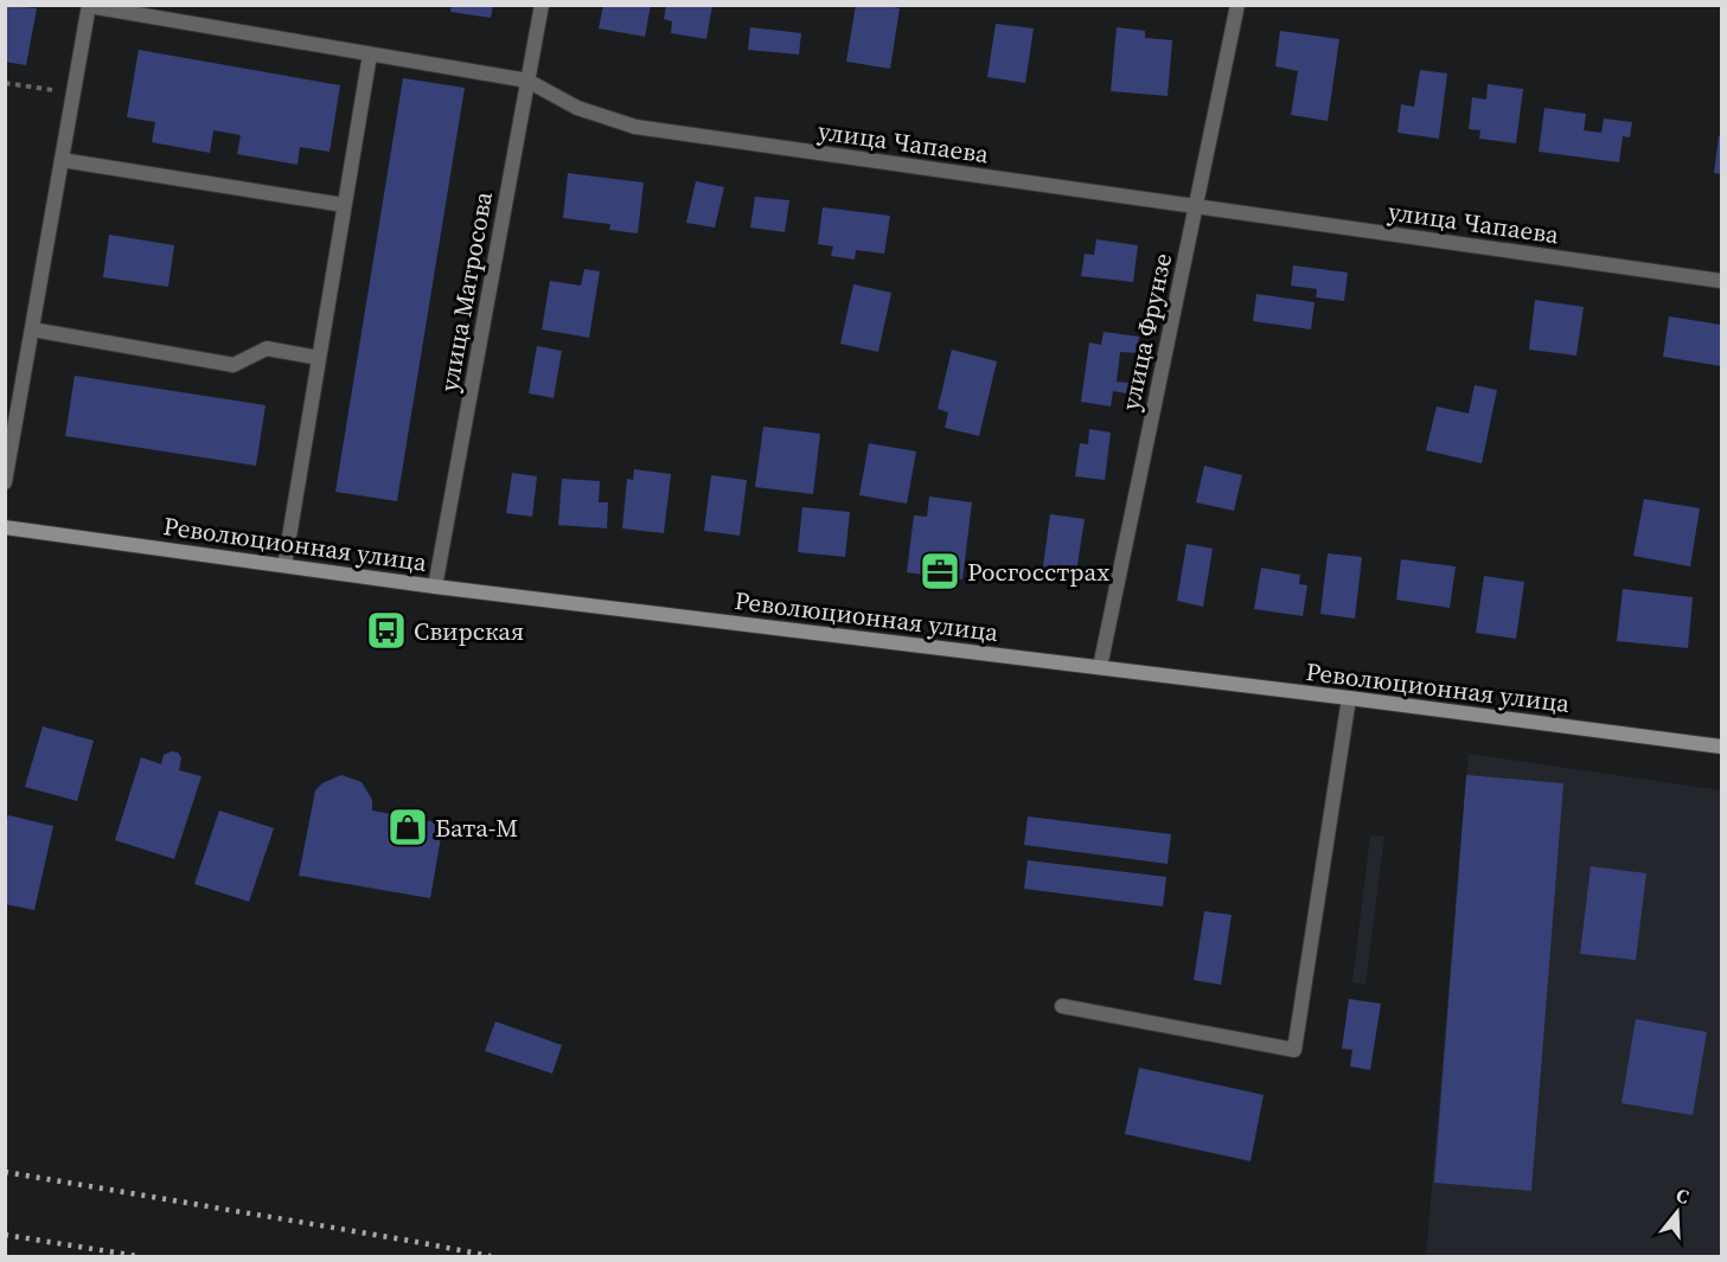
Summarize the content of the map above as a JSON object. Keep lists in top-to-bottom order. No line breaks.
{"streets":{"main road":["Революционная улица"],"street":["улица Чапаева","улица Матросова","улица Фрунзе"]},"crossings":[["улица Чапаева","улица Матросова"],["улица Чапаева","улица Фрунзе"],["улица Матросова","Революционная улица"],["улица Фрунзе","Революционная улица"]],"places":{"office":["Росгосстрах"],"bus stop":["Свирская"],"shop":["Бата-М"]},"north":"top"}
